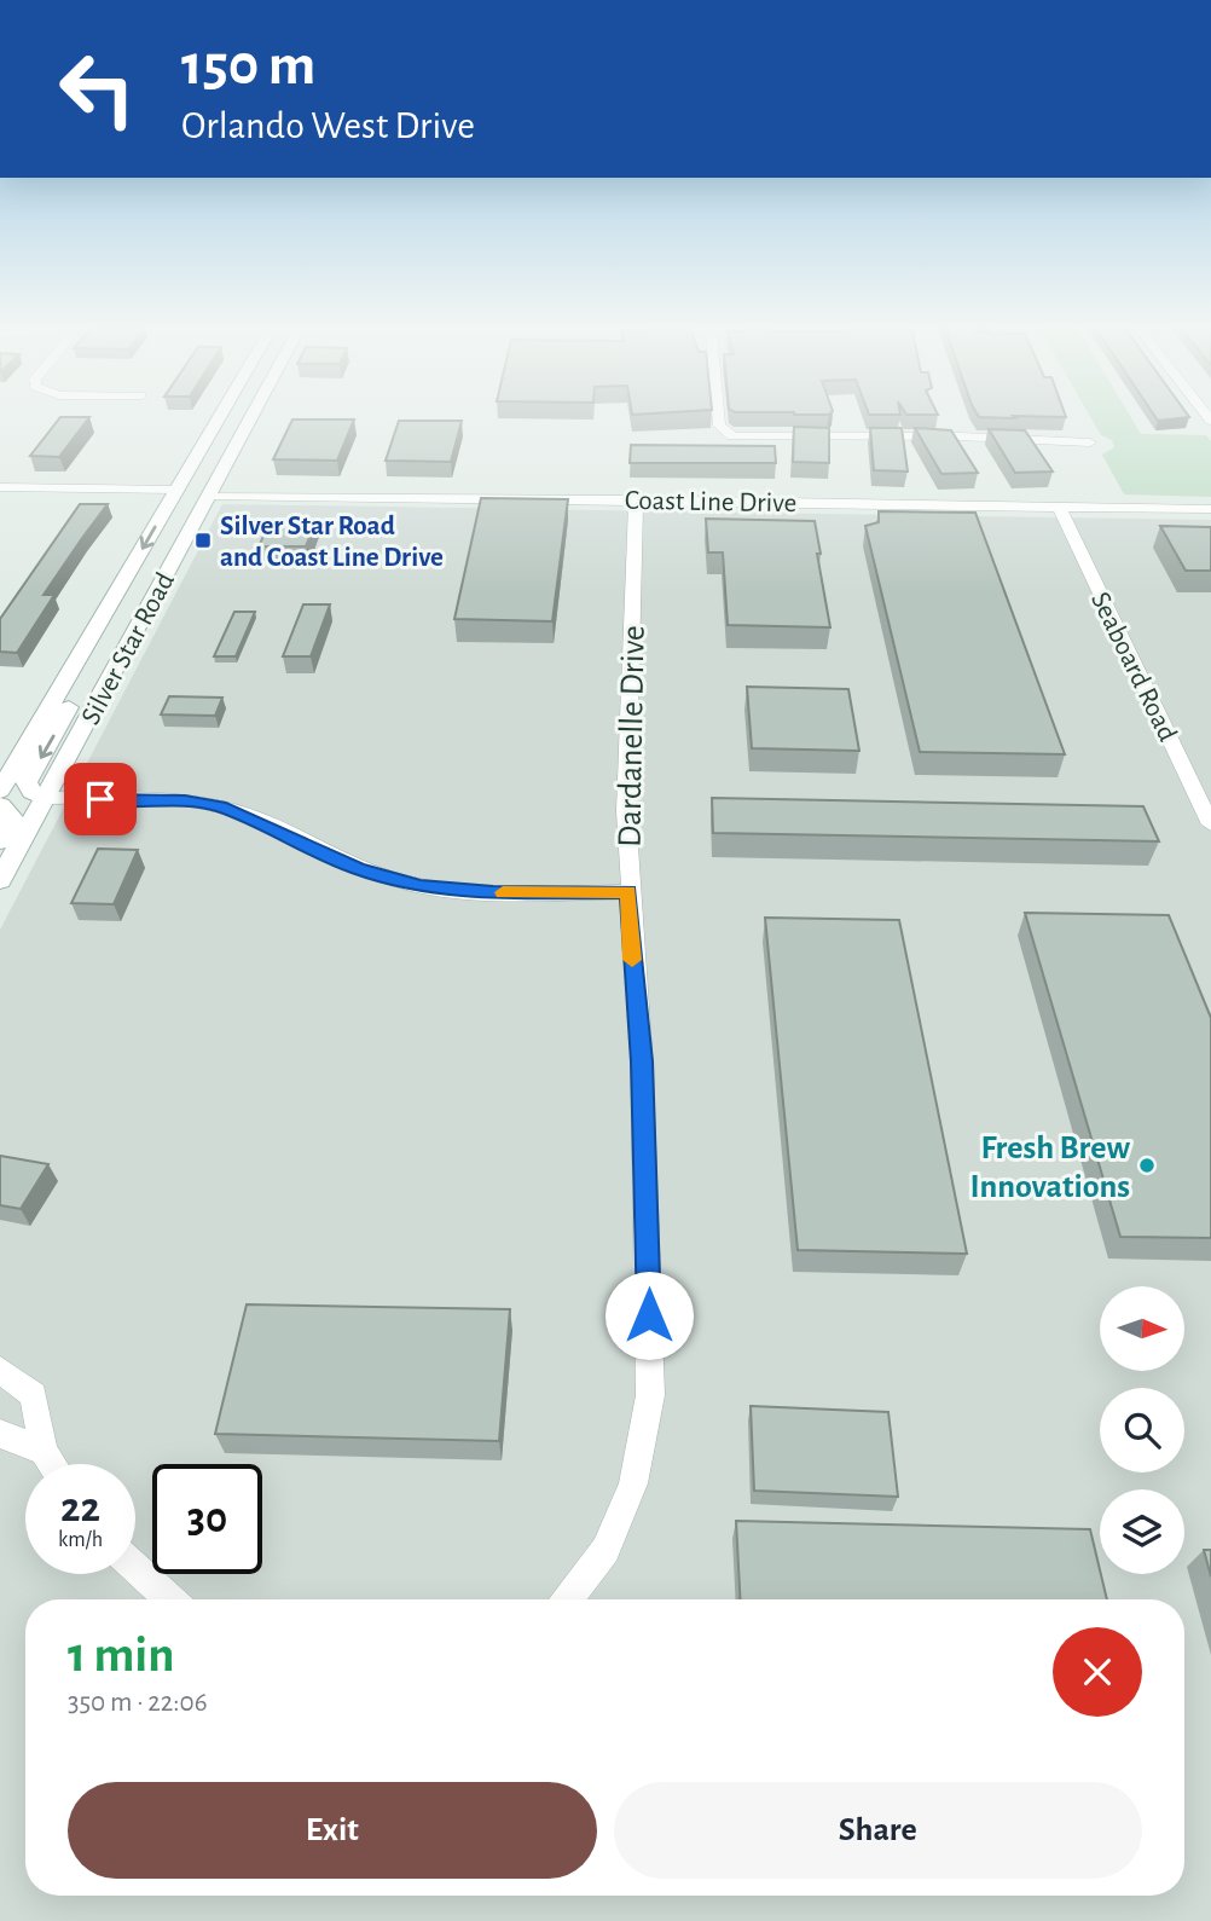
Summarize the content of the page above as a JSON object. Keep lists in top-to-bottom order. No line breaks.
{"streets":{"main road":["Silver Star Road"],"street":["Coast Line Drive","Seaboard Road","Dardanelle Drive"]},"crossings":[["Coast Line Drive","Silver Star Road"],["Coast Line Drive","Seaboard Road"],["Coast Line Drive","Dardanelle Drive"]],"places":{"transit":["Silver Star Road and Coast Line Drive"],"other":["Fresh Brew Innovations"]},"north":"right","page":{"turn":["150 m","Orlando West Drive"],"speed":"22 km/h","limit":"30","heading":["1 min","350 m · 22:06"],"buttons":["Exit","Share"]}}
